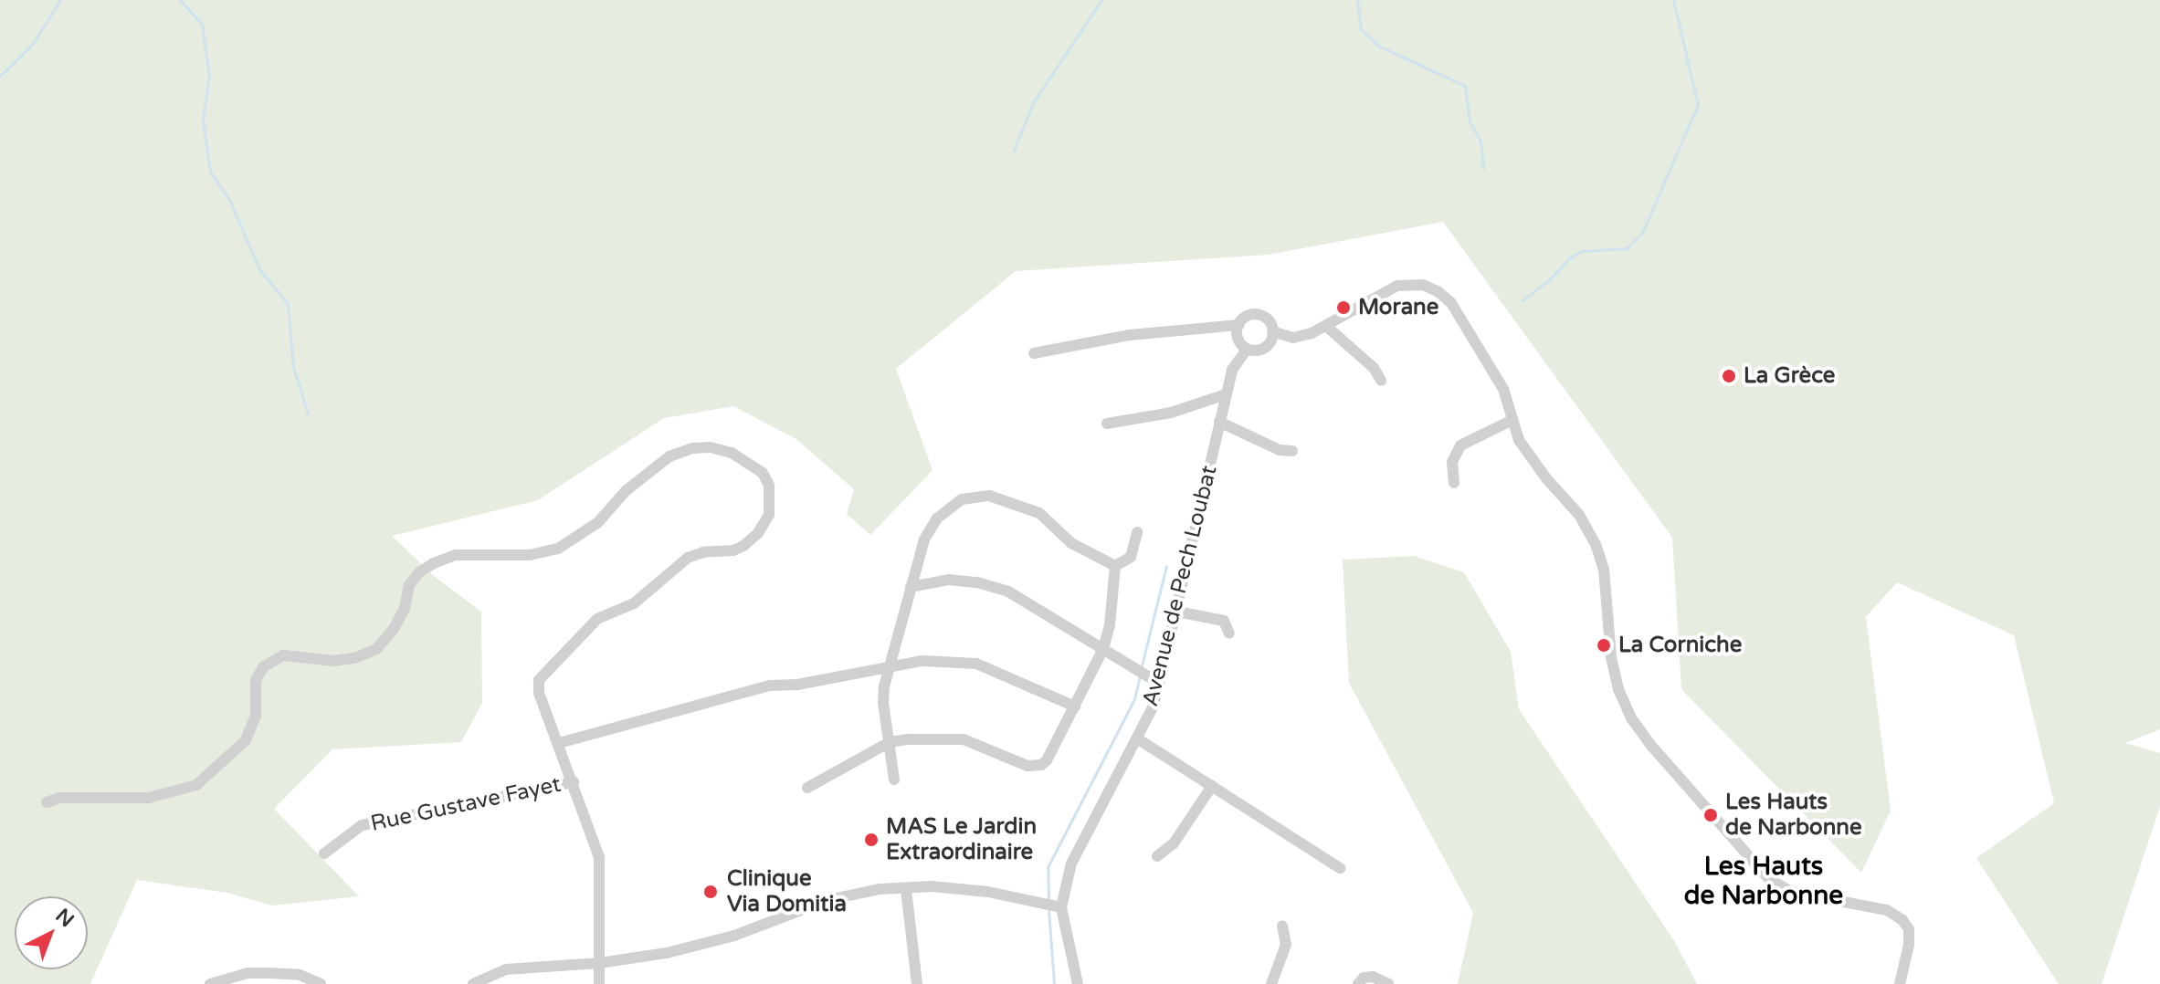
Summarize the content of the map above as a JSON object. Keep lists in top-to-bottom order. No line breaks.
{"streets":{"street":["Avenue de Pech Loubat","Rue Gustave Fayet"]},"districts":["Les Hauts de Narbonne"],"places":["Morane","La Grèce","La Corniche","Les Hauts de Narbonne","MAS Le Jardin Extraordinaire","Clinique Via Domitia"],"north":"top right"}
